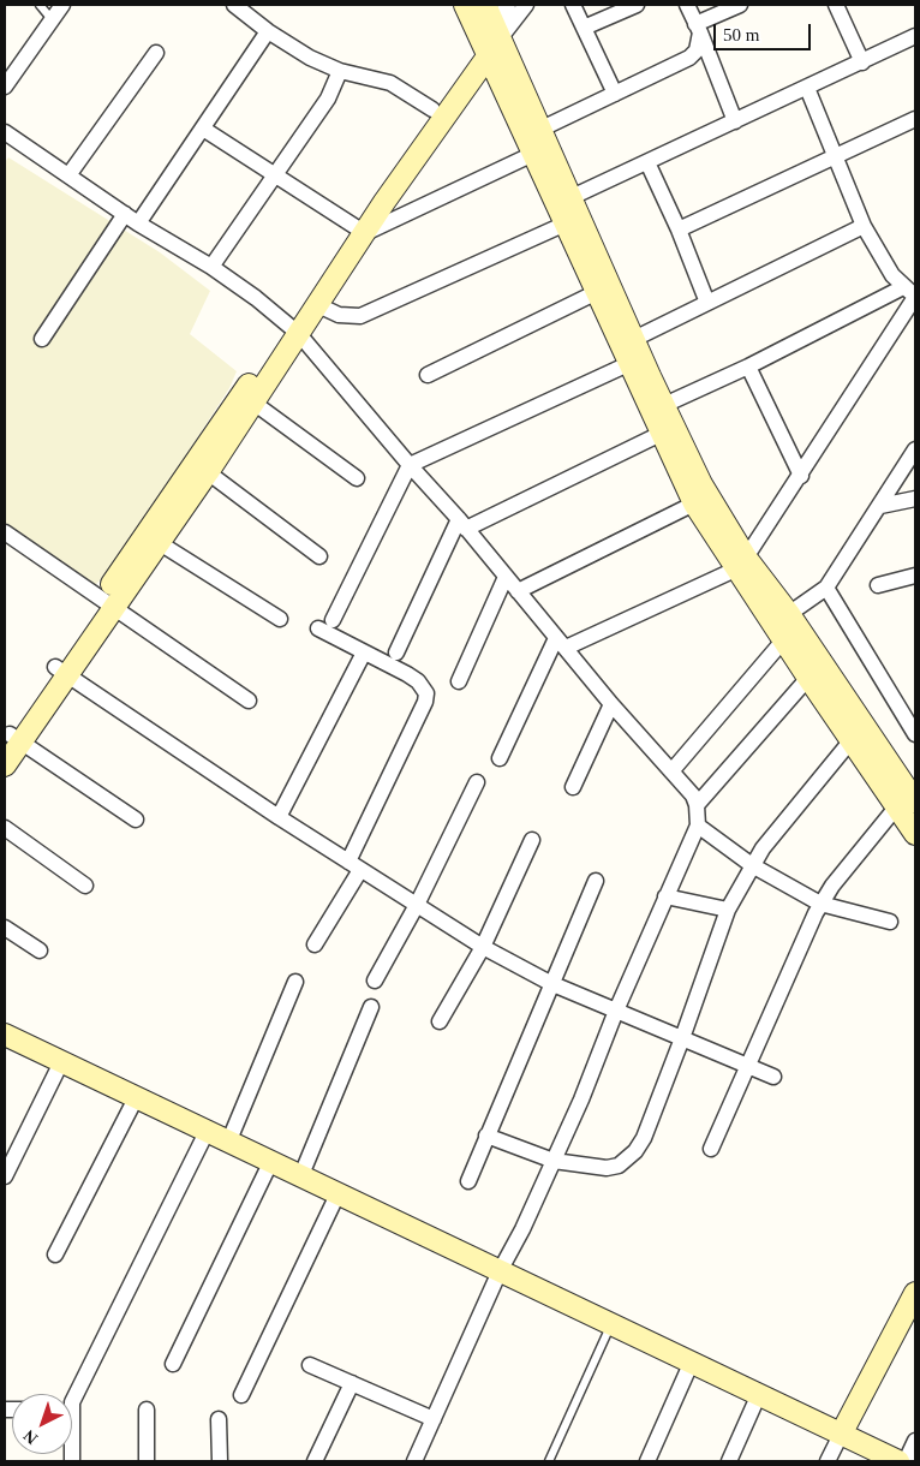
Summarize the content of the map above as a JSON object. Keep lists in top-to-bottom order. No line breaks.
{"scale_bar":"50 m","north":"bottom left"}
